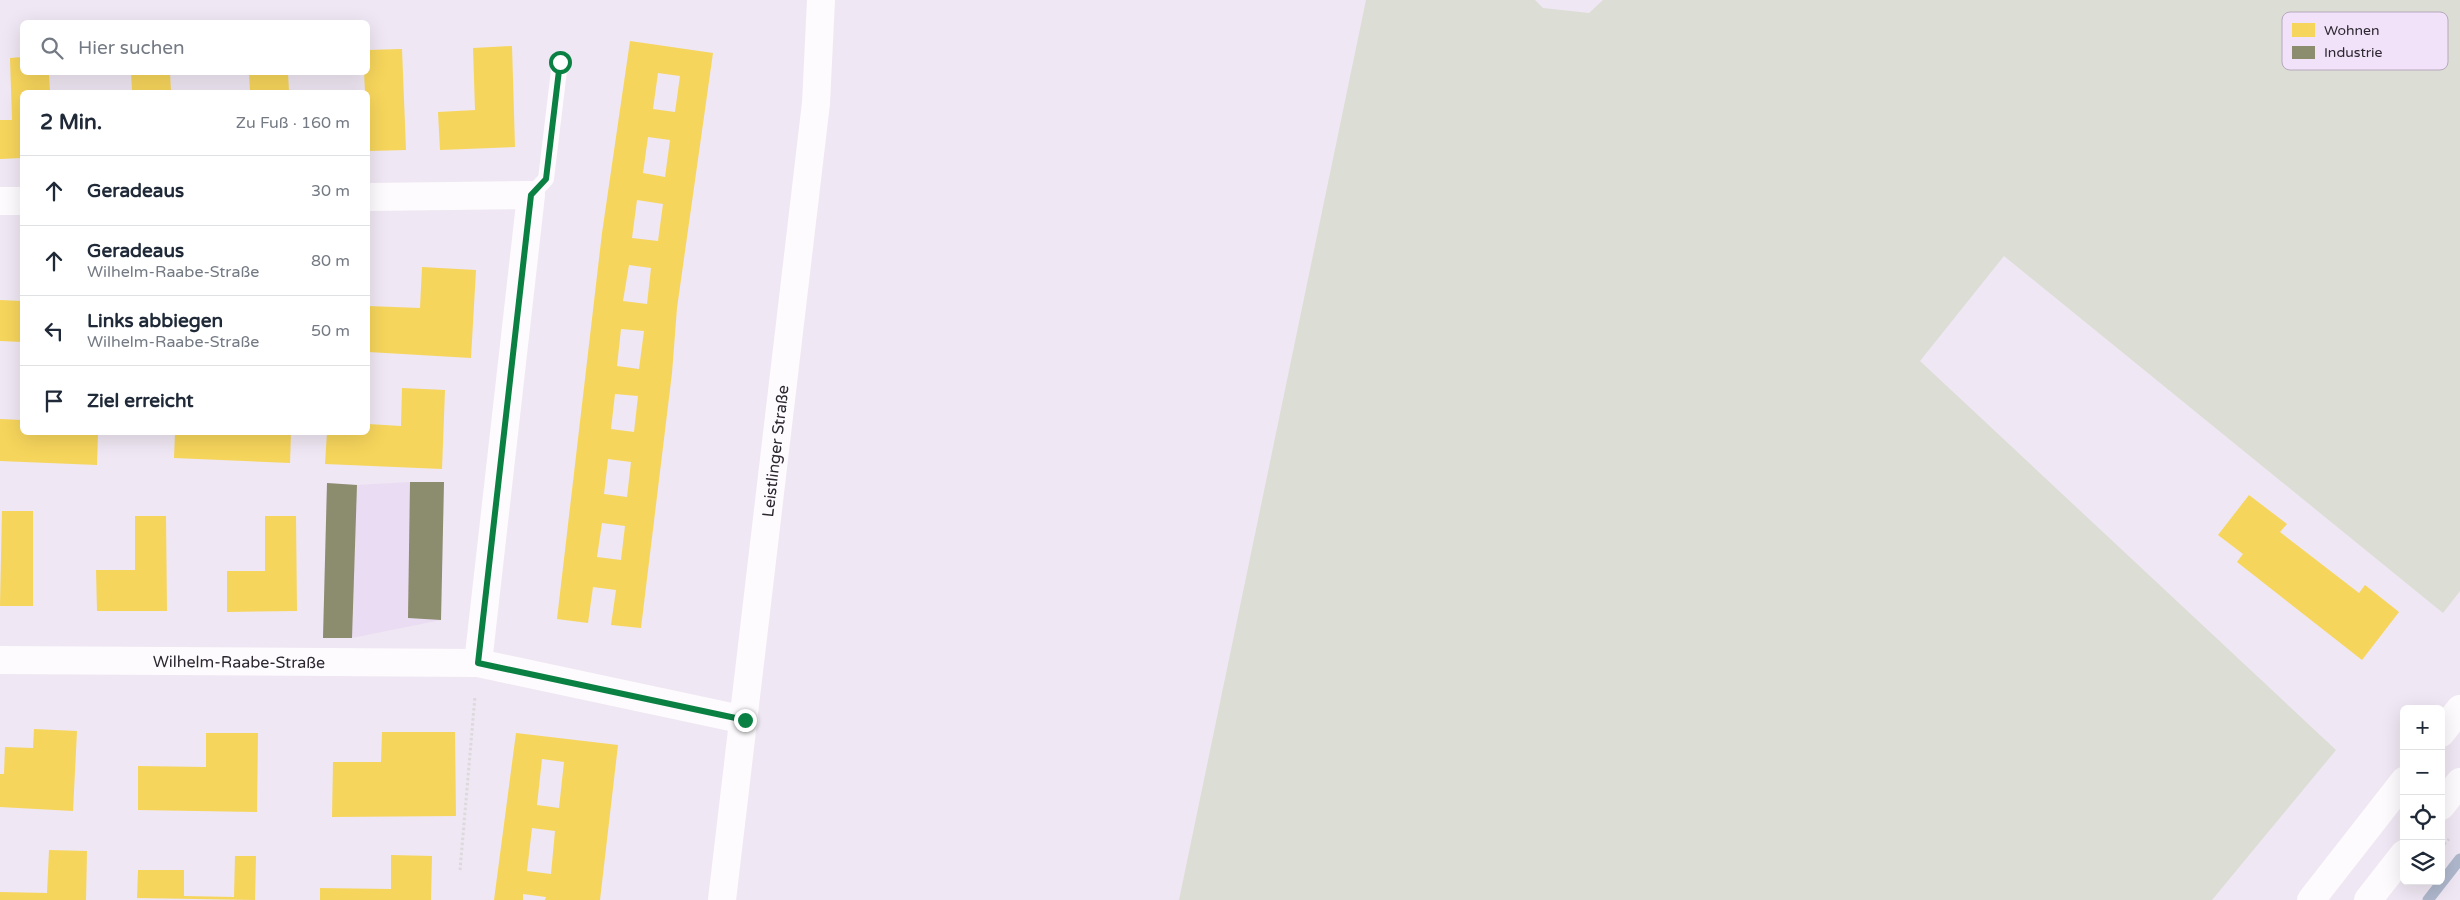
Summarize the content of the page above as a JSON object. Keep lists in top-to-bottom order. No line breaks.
{"streets":{"street":["Leistlinger Straße","Wilhelm-Raabe-Straße"]},"crossings":[["Leistlinger Straße","Wilhelm-Raabe-Straße"]],"legend":["Wohnen","Industrie"],"page":{"search":"Hier suchen","heading":["2 Min.","Zu Fuß · 160 m"],"list":[["Geradeaus","30 m"],["Geradeaus","Wilhelm-Raabe-Straße","80 m"],["Links abbiegen","Wilhelm-Raabe-Straße","50 m"],"Ziel erreicht"],"map_buttons":["+","−"]}}
